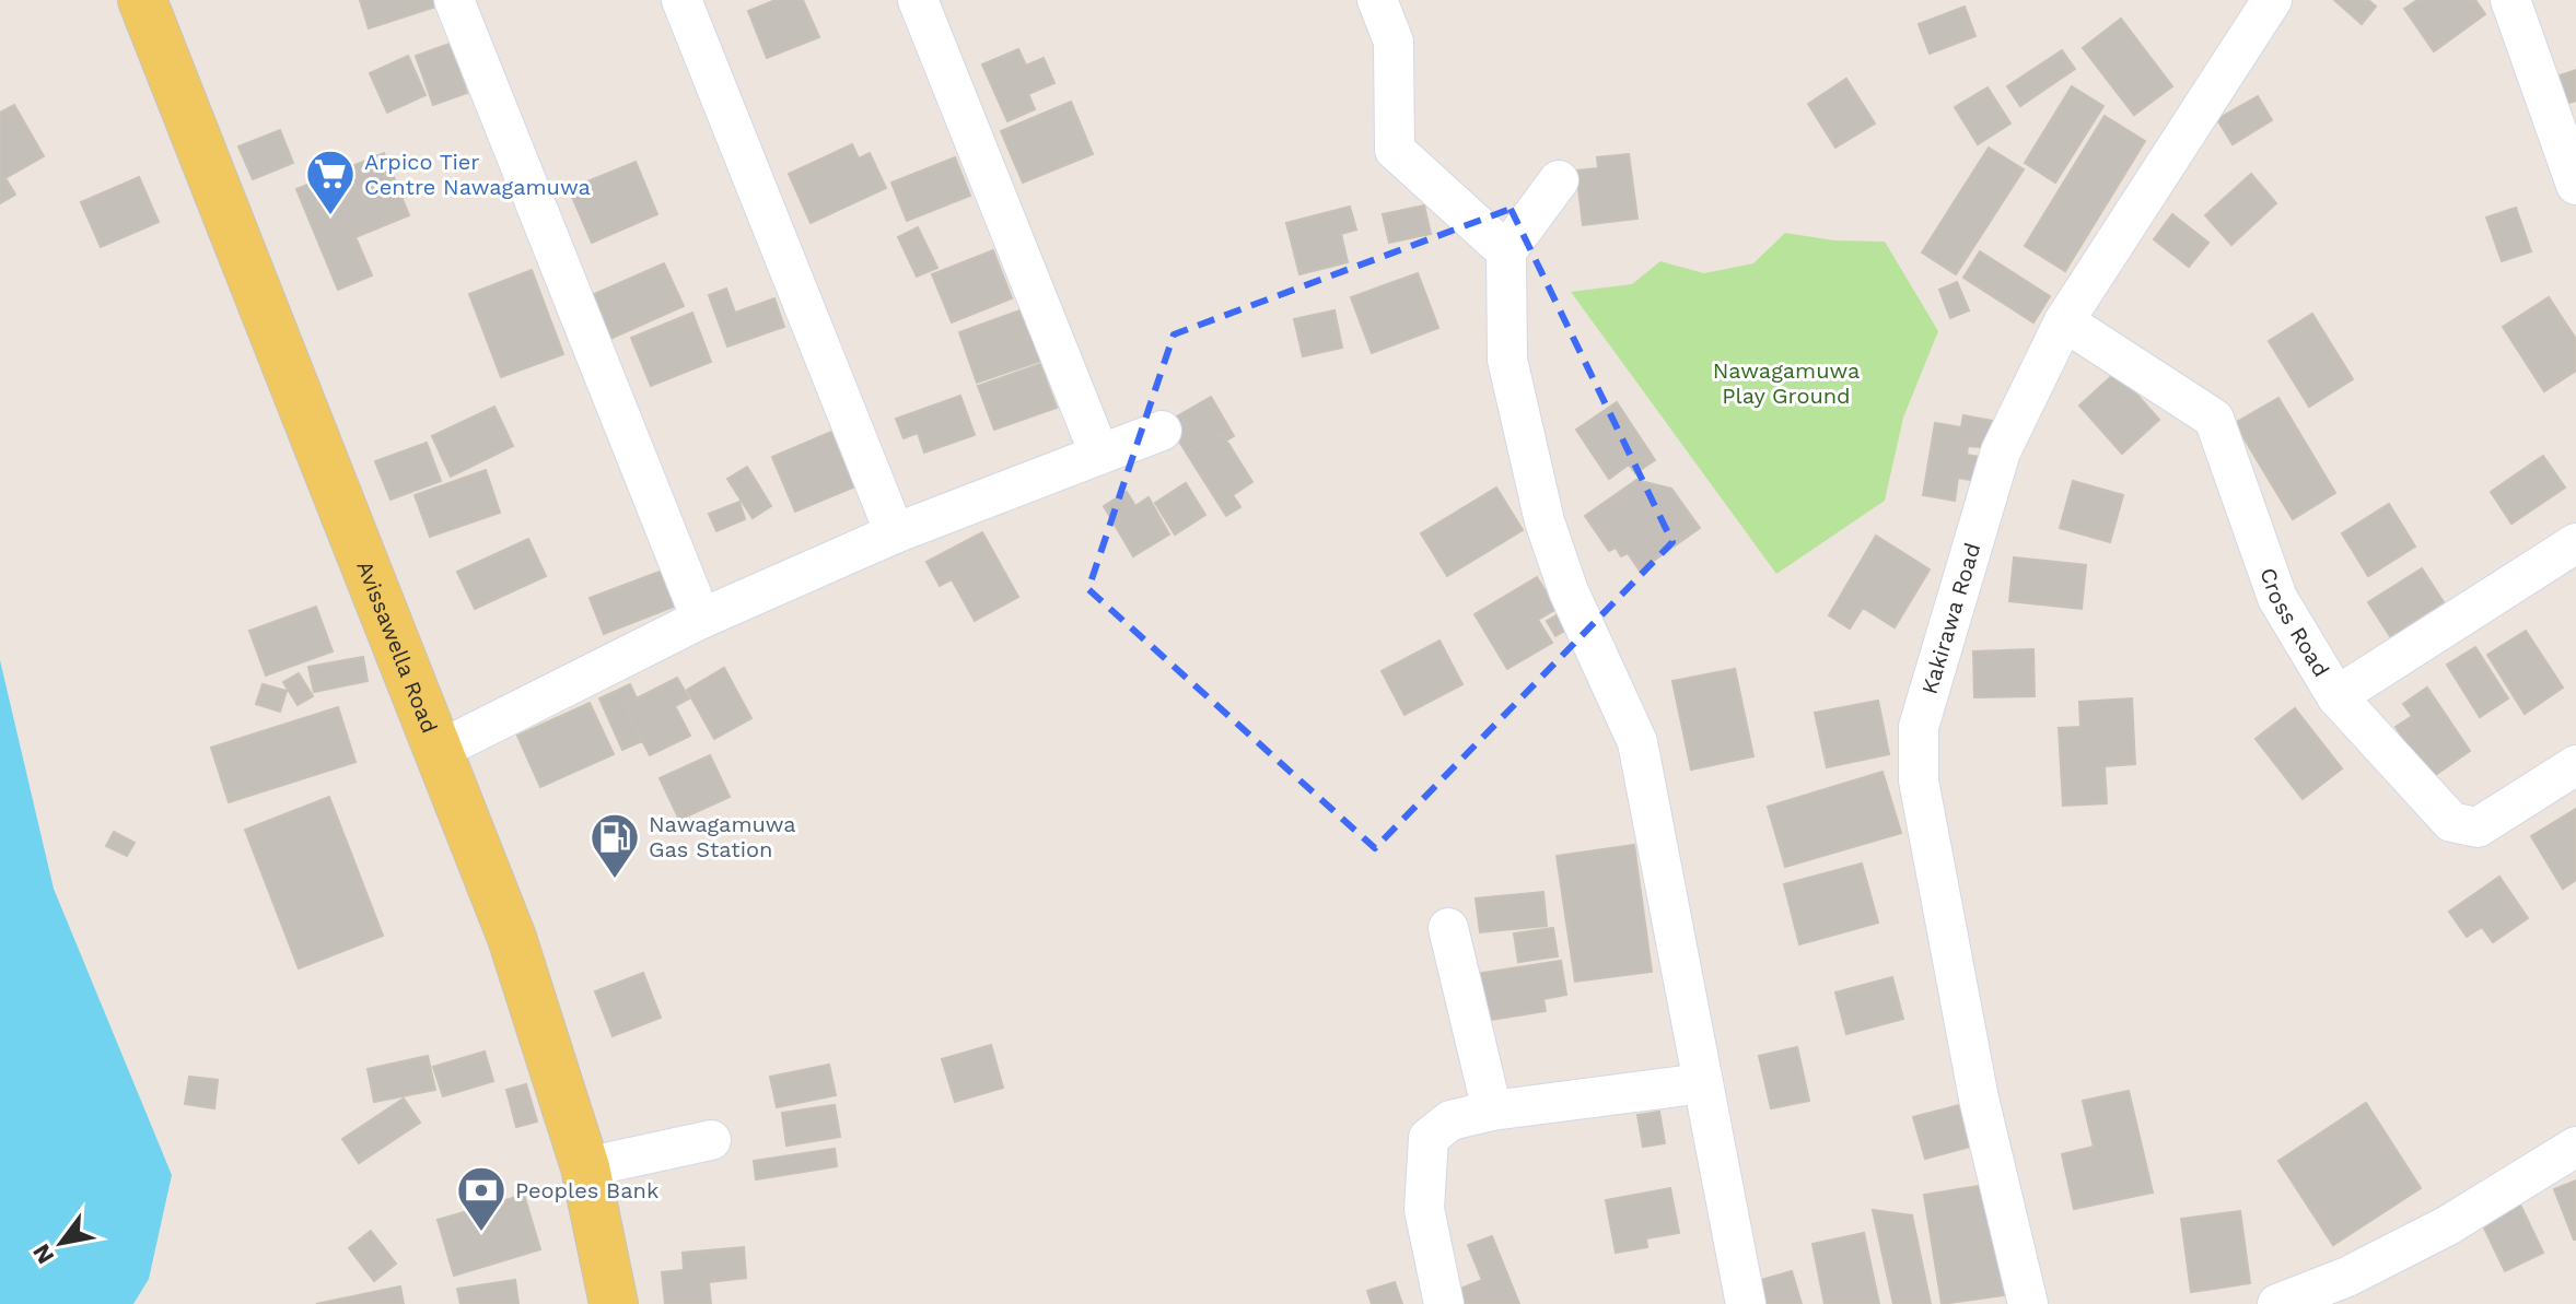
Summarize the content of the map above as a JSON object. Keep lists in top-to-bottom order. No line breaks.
{"streets":{"main road":["Avissawella Road"],"street":["Kakirawa Road","Cross Road"]},"crossings":[["Kakirawa Road","Cross Road"]],"parks":["Nawagamuwa Play Ground"],"places":{"supermarket":["Arpico Tier Centre Nawagamuwa"],"fuel station":["Nawagamuwa Gas Station"],"bank":["Peoples Bank"]},"north":"bottom left"}
